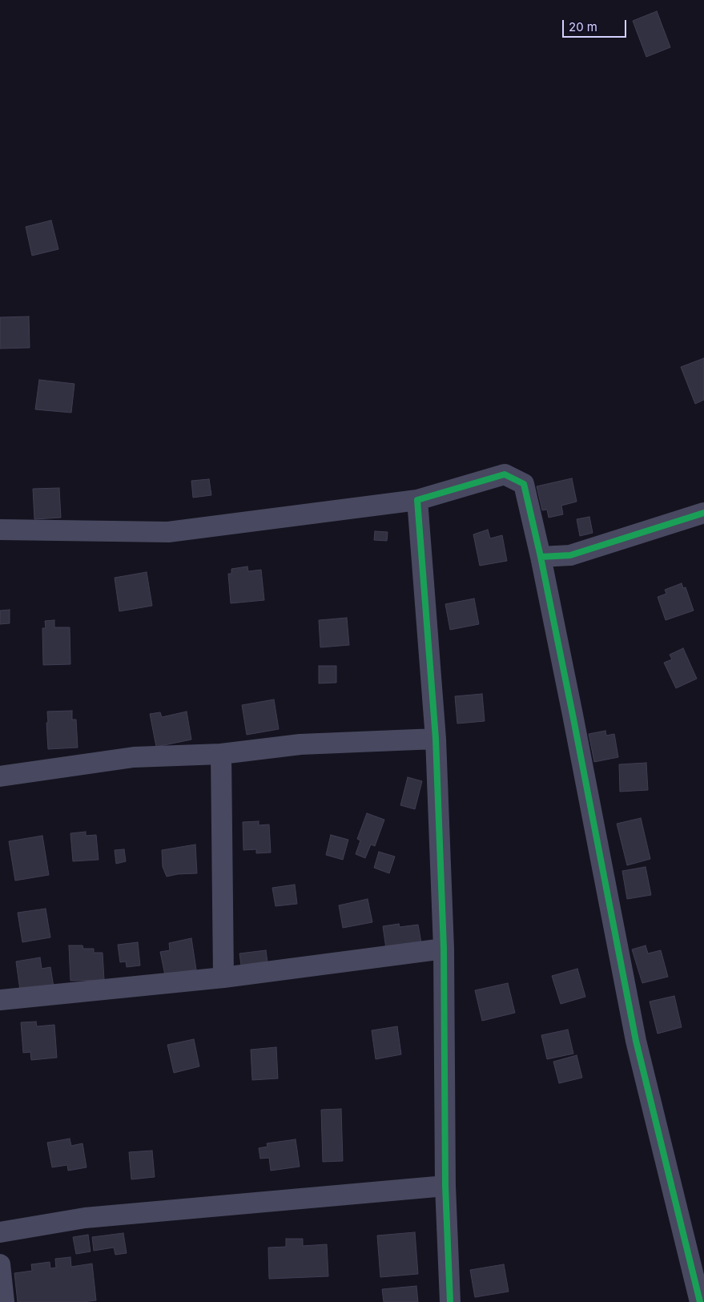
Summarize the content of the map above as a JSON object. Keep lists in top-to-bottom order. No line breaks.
{"scale_bar":"20 m"}
